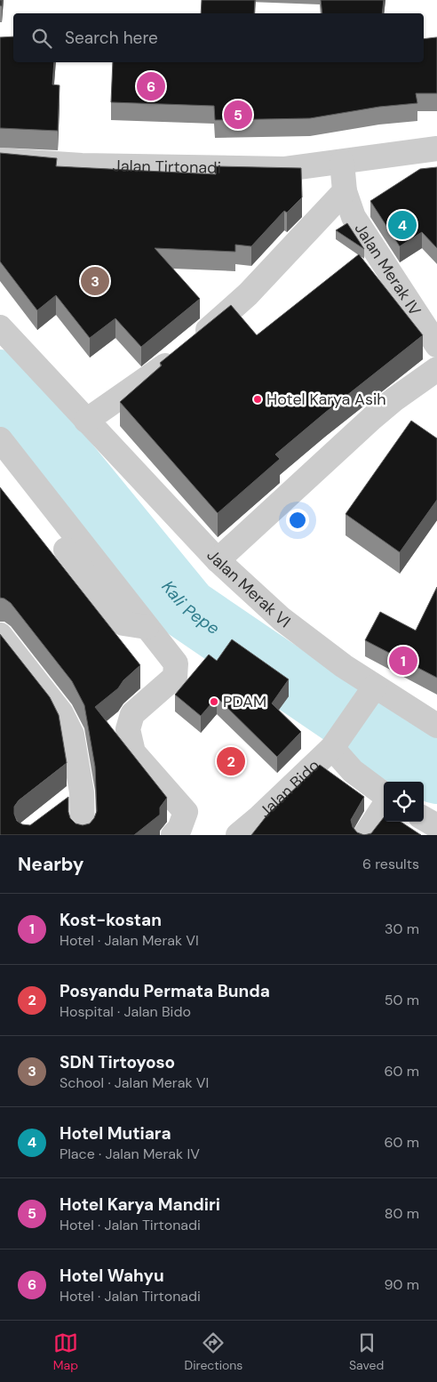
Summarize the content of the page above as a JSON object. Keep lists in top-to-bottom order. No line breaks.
{"streets":{"street":["Jalan Tirtonadi","Jalan Merak IV","Jalan Merak VI","Jalan Bido"]},"crossings":[["Jalan Merak VI","Jalan Bido"]],"water":["Kali Pepe"],"places":["Hotel Karya Asih","PDAM"],"page":{"search":"Search here","pins":["6","5","4","3","1","2"],"heading":["Nearby","6 results"],"list":[{"mark":"1","name":"Kost-kostan","note":"Hotel · Jalan Merak VI","value":"30 m"},{"mark":"2","name":"Posyandu Permata Bunda","note":"Hospital · Jalan Bido","value":"50 m"},{"mark":"3","name":"SDN Tirtoyoso","note":"School · Jalan Merak VI","value":"60 m"},{"mark":"4","name":"Hotel Mutiara","note":"Place · Jalan Merak IV","value":"60 m"},{"mark":"5","name":"Hotel Karya Mandiri","note":"Hotel · Jalan Tirtonadi","value":"80 m"},{"mark":"6","name":"Hotel Wahyu","note":"Hotel · Jalan Tirtonadi","value":"90 m"}],"nav":["Map","Directions","Saved"]}}
